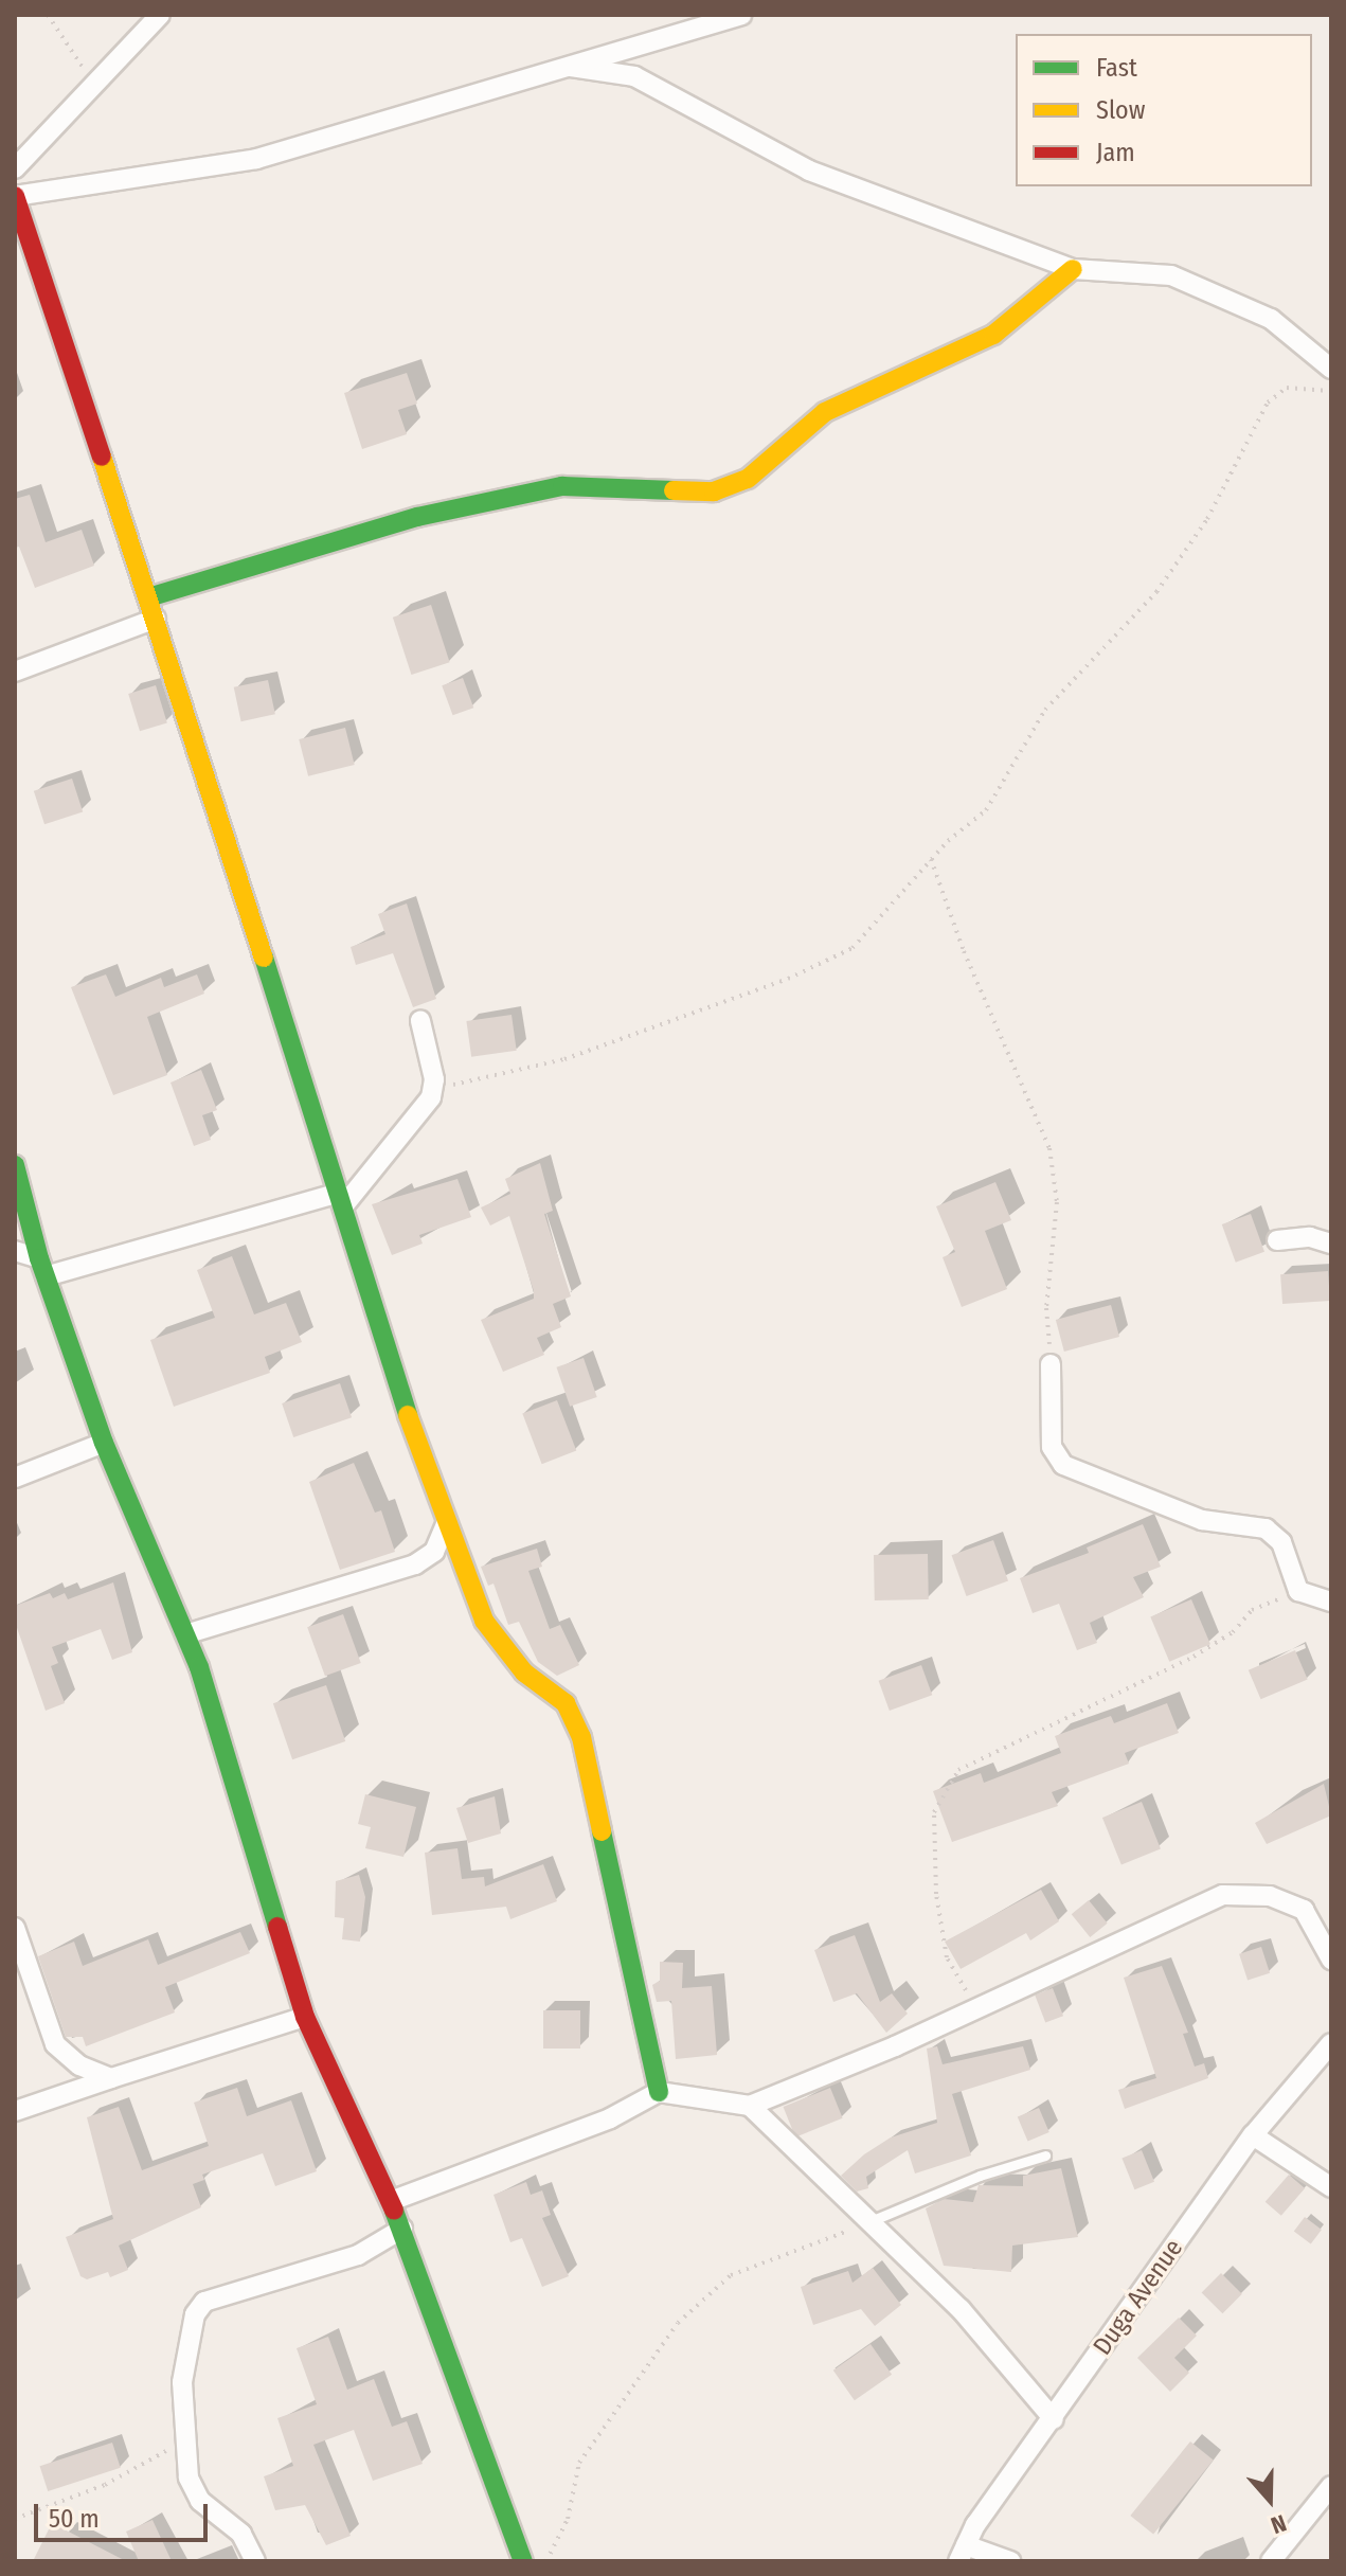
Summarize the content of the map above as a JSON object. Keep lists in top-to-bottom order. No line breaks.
{"streets":{"street":["Duga Avenue"]},"legend":["Fast","Slow","Jam"],"scale_bar":"50 m","north":"bottom"}
